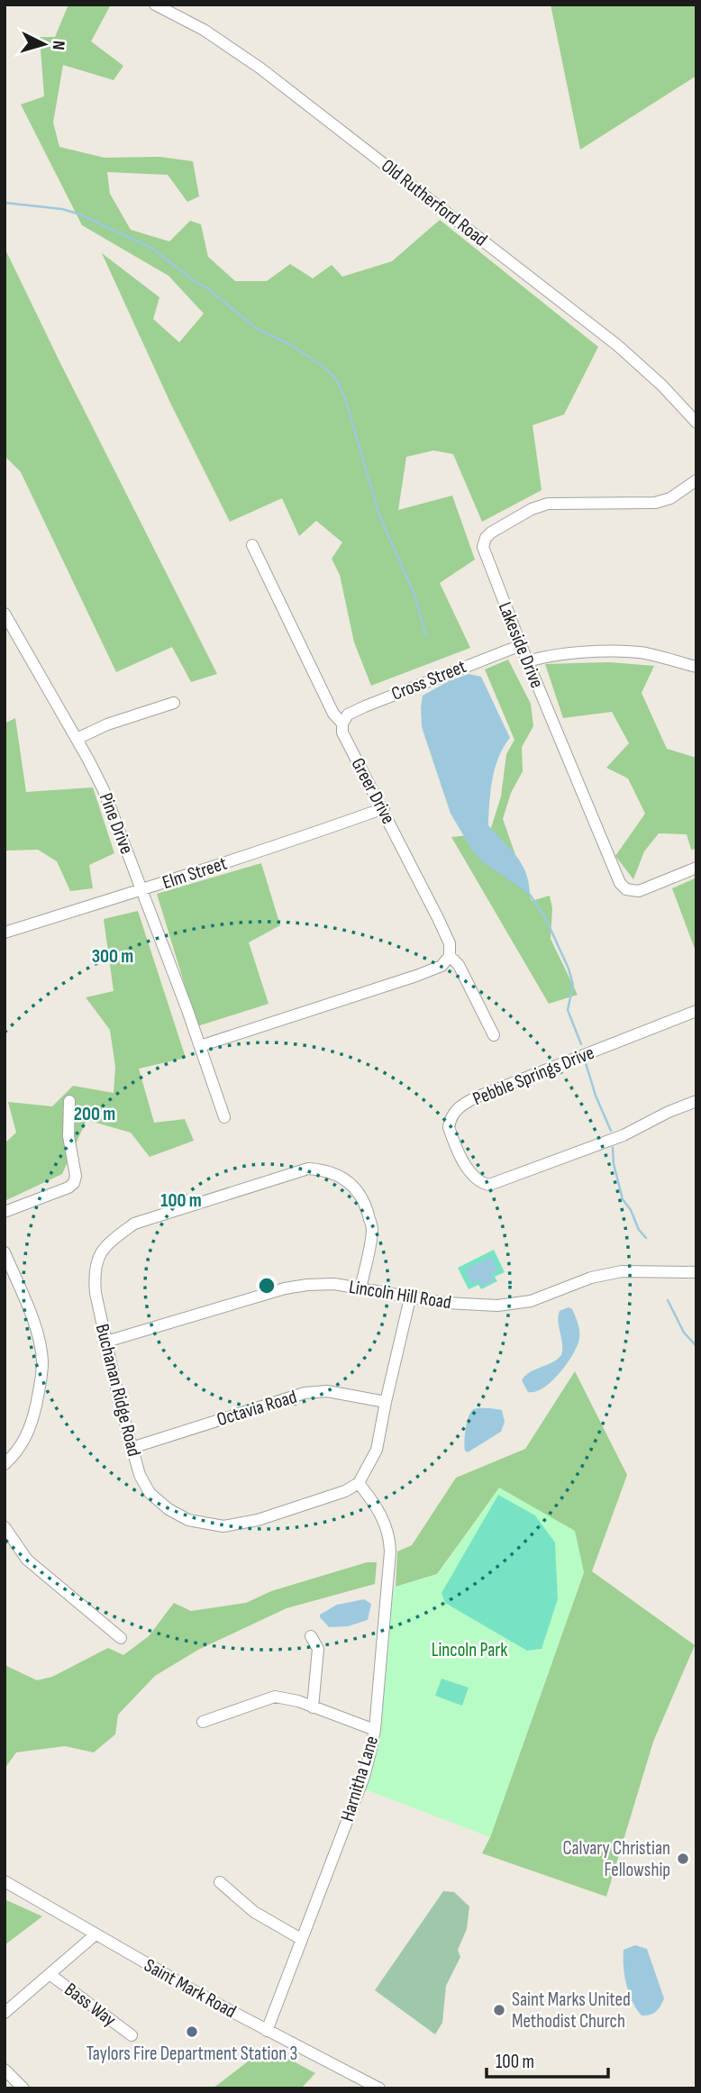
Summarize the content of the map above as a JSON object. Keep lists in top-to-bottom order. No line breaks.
{"streets":{"street":["Old Rutherford Road","Lakeside Drive","Cross Street","Greer Drive","Pine Drive","Elm Street","Pebble Springs Drive","Lincoln Hill Road","Buchanan Ridge Road","Octavia Road","Harnitha Lane","Saint Mark Road","Bass Way"]},"crossings":[["Lakeside Drive","Cross Street"],["Cross Street","Greer Drive"],["Greer Drive","Elm Street"],["Pine Drive","Elm Street"],["Lincoln Hill Road","Buchanan Ridge Road"],["Buchanan Ridge Road","Octavia Road"],["Buchanan Ridge Road","Harnitha Lane"],["Harnitha Lane","Saint Mark Road"]],"parks":["Lincoln Park"],"places":["Calvary Christian Fellowship","Saint Marks United Methodist Church","Taylors Fire Department Station 3"],"scale_bar":"100 m","north":"right","rings":["300 m","200 m","100 m"]}
